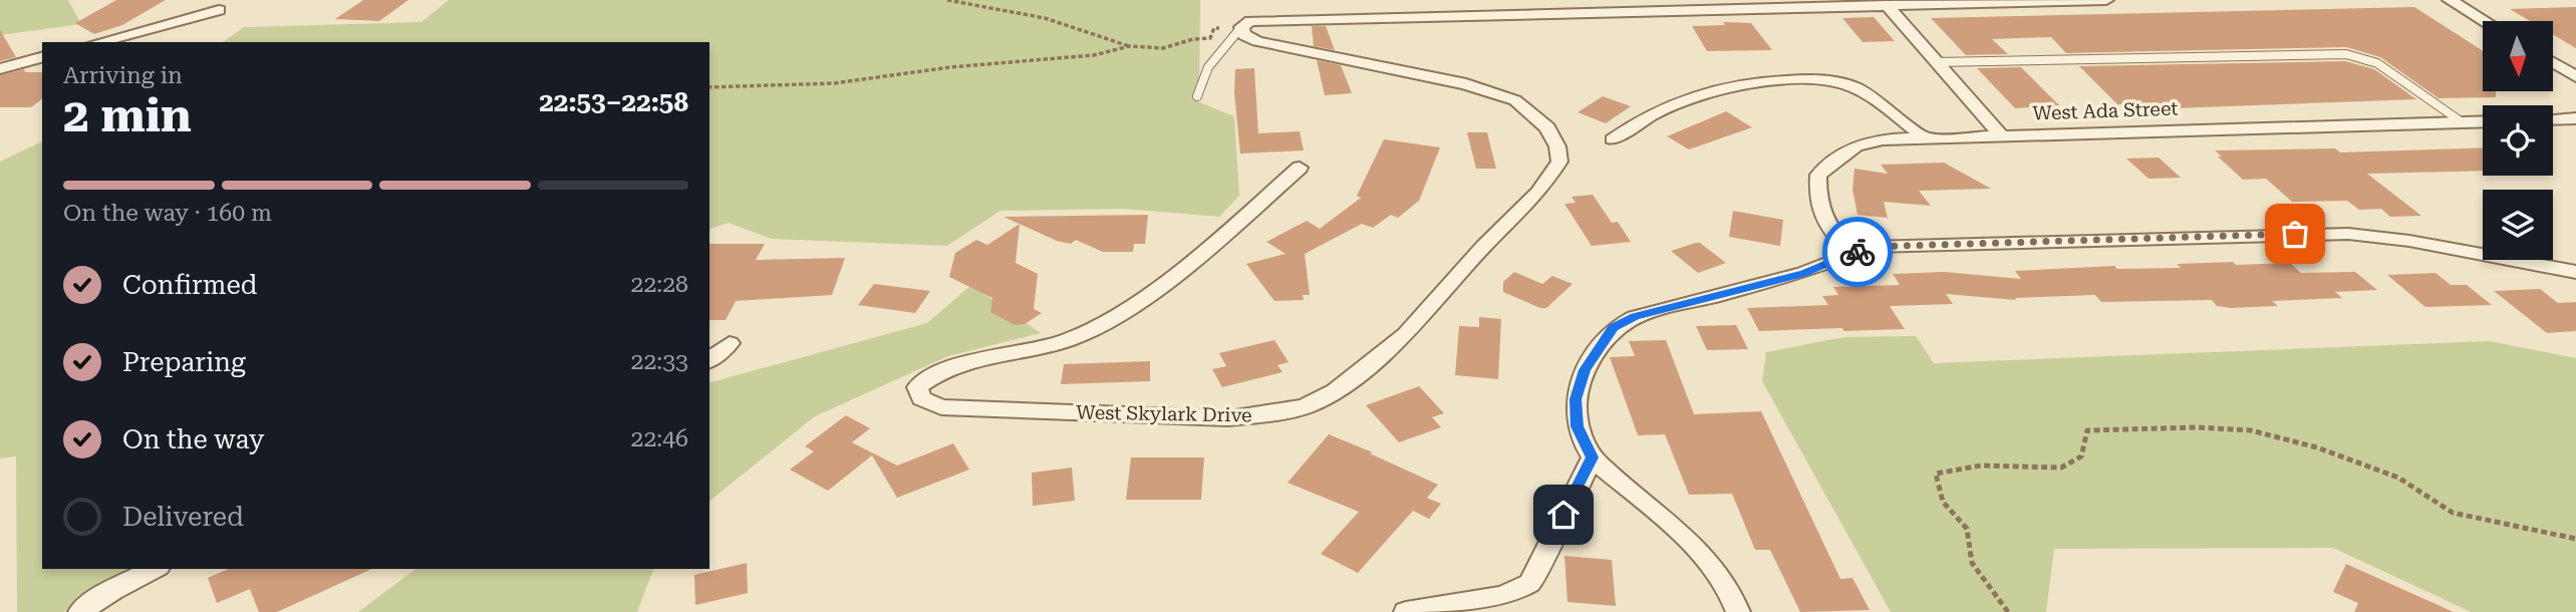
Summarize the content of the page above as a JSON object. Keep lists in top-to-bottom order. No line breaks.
{"streets":{"street":["West Ada Street","West Skylark Drive"]},"north":"bottom","page":{"heading":["2 min","Arriving in","22:53–22:58"],"bar":"On the way · 160 m","list":[["Confirmed","22:28"],["Preparing","22:33"],["On the way","22:46"],"Delivered"]}}
